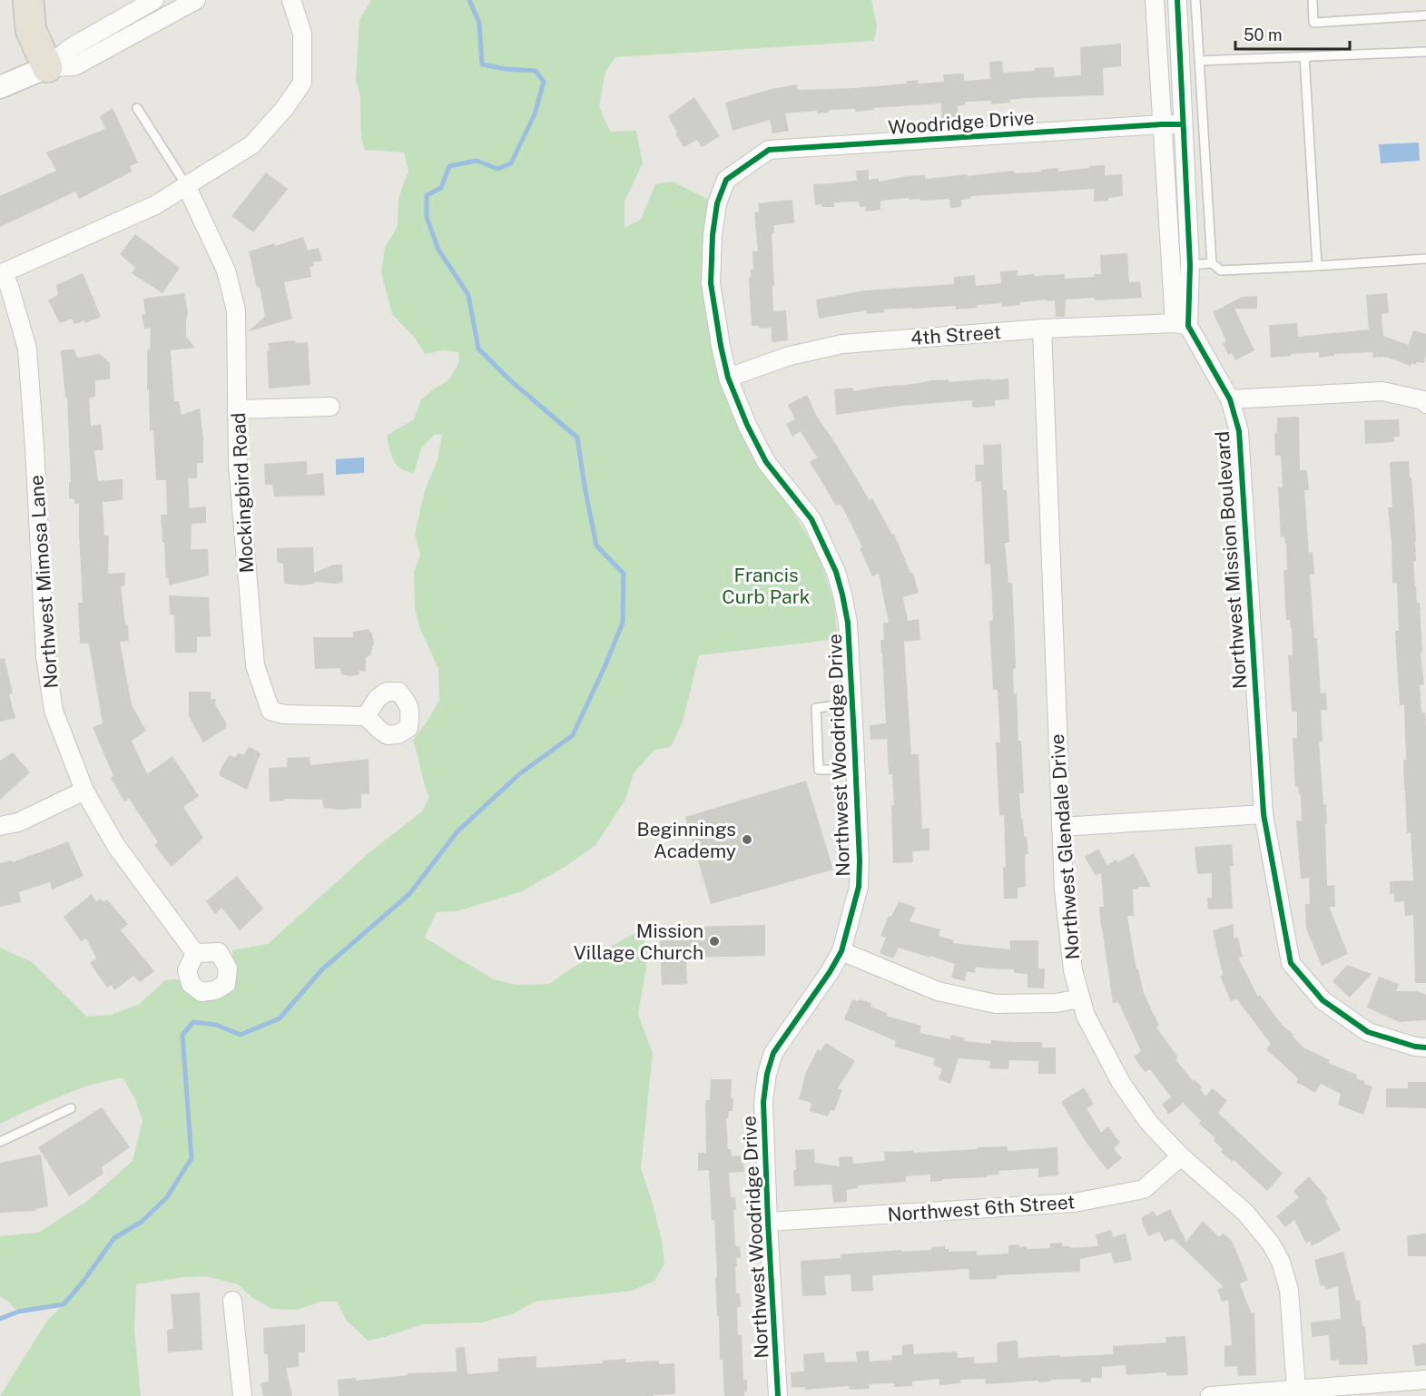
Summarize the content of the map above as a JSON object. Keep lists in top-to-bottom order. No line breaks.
{"streets":{"street":["Woodridge Drive","4th Street","Mockingbird Road","Northwest Mission Boulevard","Northwest Mimosa Lane","Northwest Woodridge Drive","Northwest Glendale Drive","Northwest 6th Street"]},"crossings":[["Woodridge Drive","Northwest Mission Boulevard"],["Woodridge Drive","Northwest Woodridge Drive"],["4th Street","Northwest Mission Boulevard"],["4th Street","Northwest Woodridge Drive"],["4th Street","Northwest Glendale Drive"],["Northwest Woodridge Drive","Northwest 6th Street"],["Northwest Glendale Drive","Northwest 6th Street"]],"parks":["Francis Curb Park"],"places":["Beginnings Academy","Mission Village Church"],"scale_bar":"50 m"}
